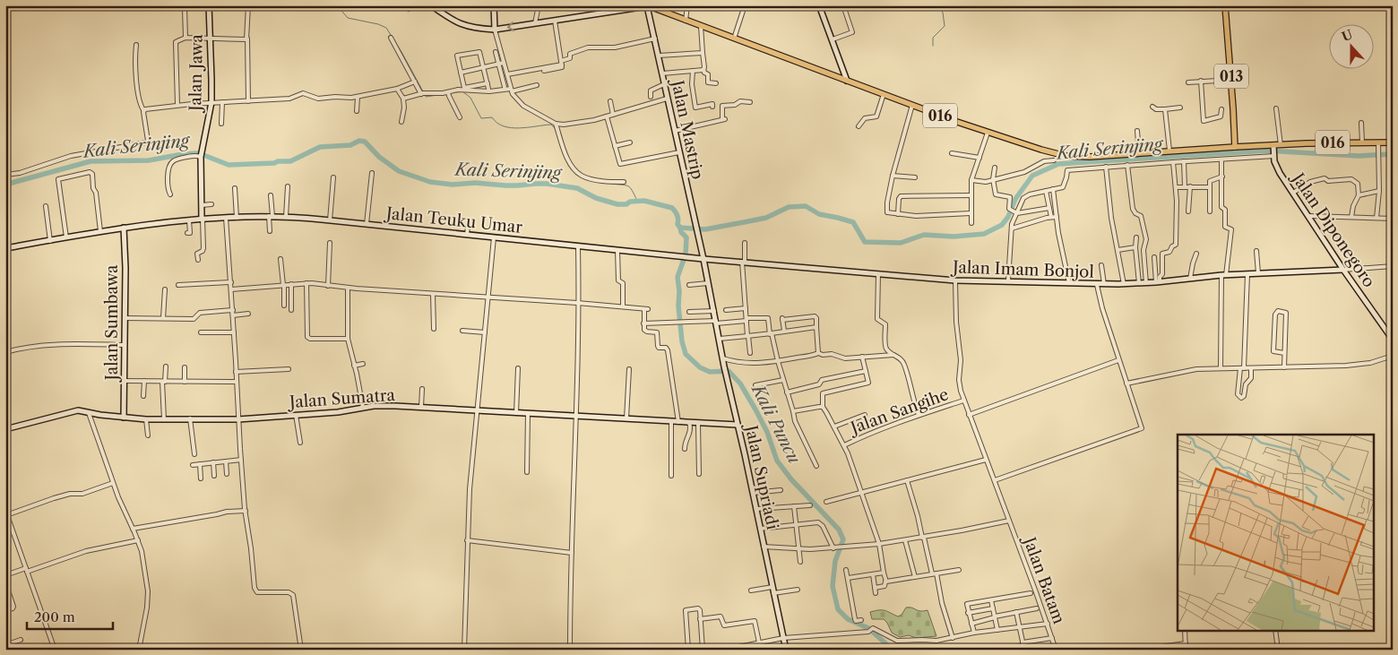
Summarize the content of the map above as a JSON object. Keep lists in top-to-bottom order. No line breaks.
{"streets":{"main road":["Jalan Jawa","013","016","Jalan Mastrip","Jalan Teuku Umar","Jalan Diponegoro","Jalan Imam Bonjol","Jalan Sumbawa","Jalan Sumatra","Jalan Supriadi"],"street":["Jalan Sangihe","Jalan Batam"]},"crossings":[["Jalan Jawa","Jalan Teuku Umar"],["013","016"],["016","Jalan Mastrip"],["016","Jalan Diponegoro"],["Jalan Mastrip","Jalan Teuku Umar"],["Jalan Mastrip","Jalan Imam Bonjol"],["Jalan Mastrip","Jalan Supriadi"],["Jalan Teuku Umar","Jalan Imam Bonjol"],["Jalan Teuku Umar","Jalan Sumbawa"],["Jalan Teuku Umar","Jalan Supriadi"],["Jalan Diponegoro","Jalan Imam Bonjol"],["Jalan Imam Bonjol","Jalan Supriadi"],["Jalan Imam Bonjol","Jalan Batam"],["Jalan Sumbawa","Jalan Sumatra"],["Jalan Sumatra","Jalan Supriadi"],["Jalan Sangihe","Jalan Batam"]],"water":["Kali Serinjing","Kali Puncu"],"scale_bar":"200 m","north":"top"}
